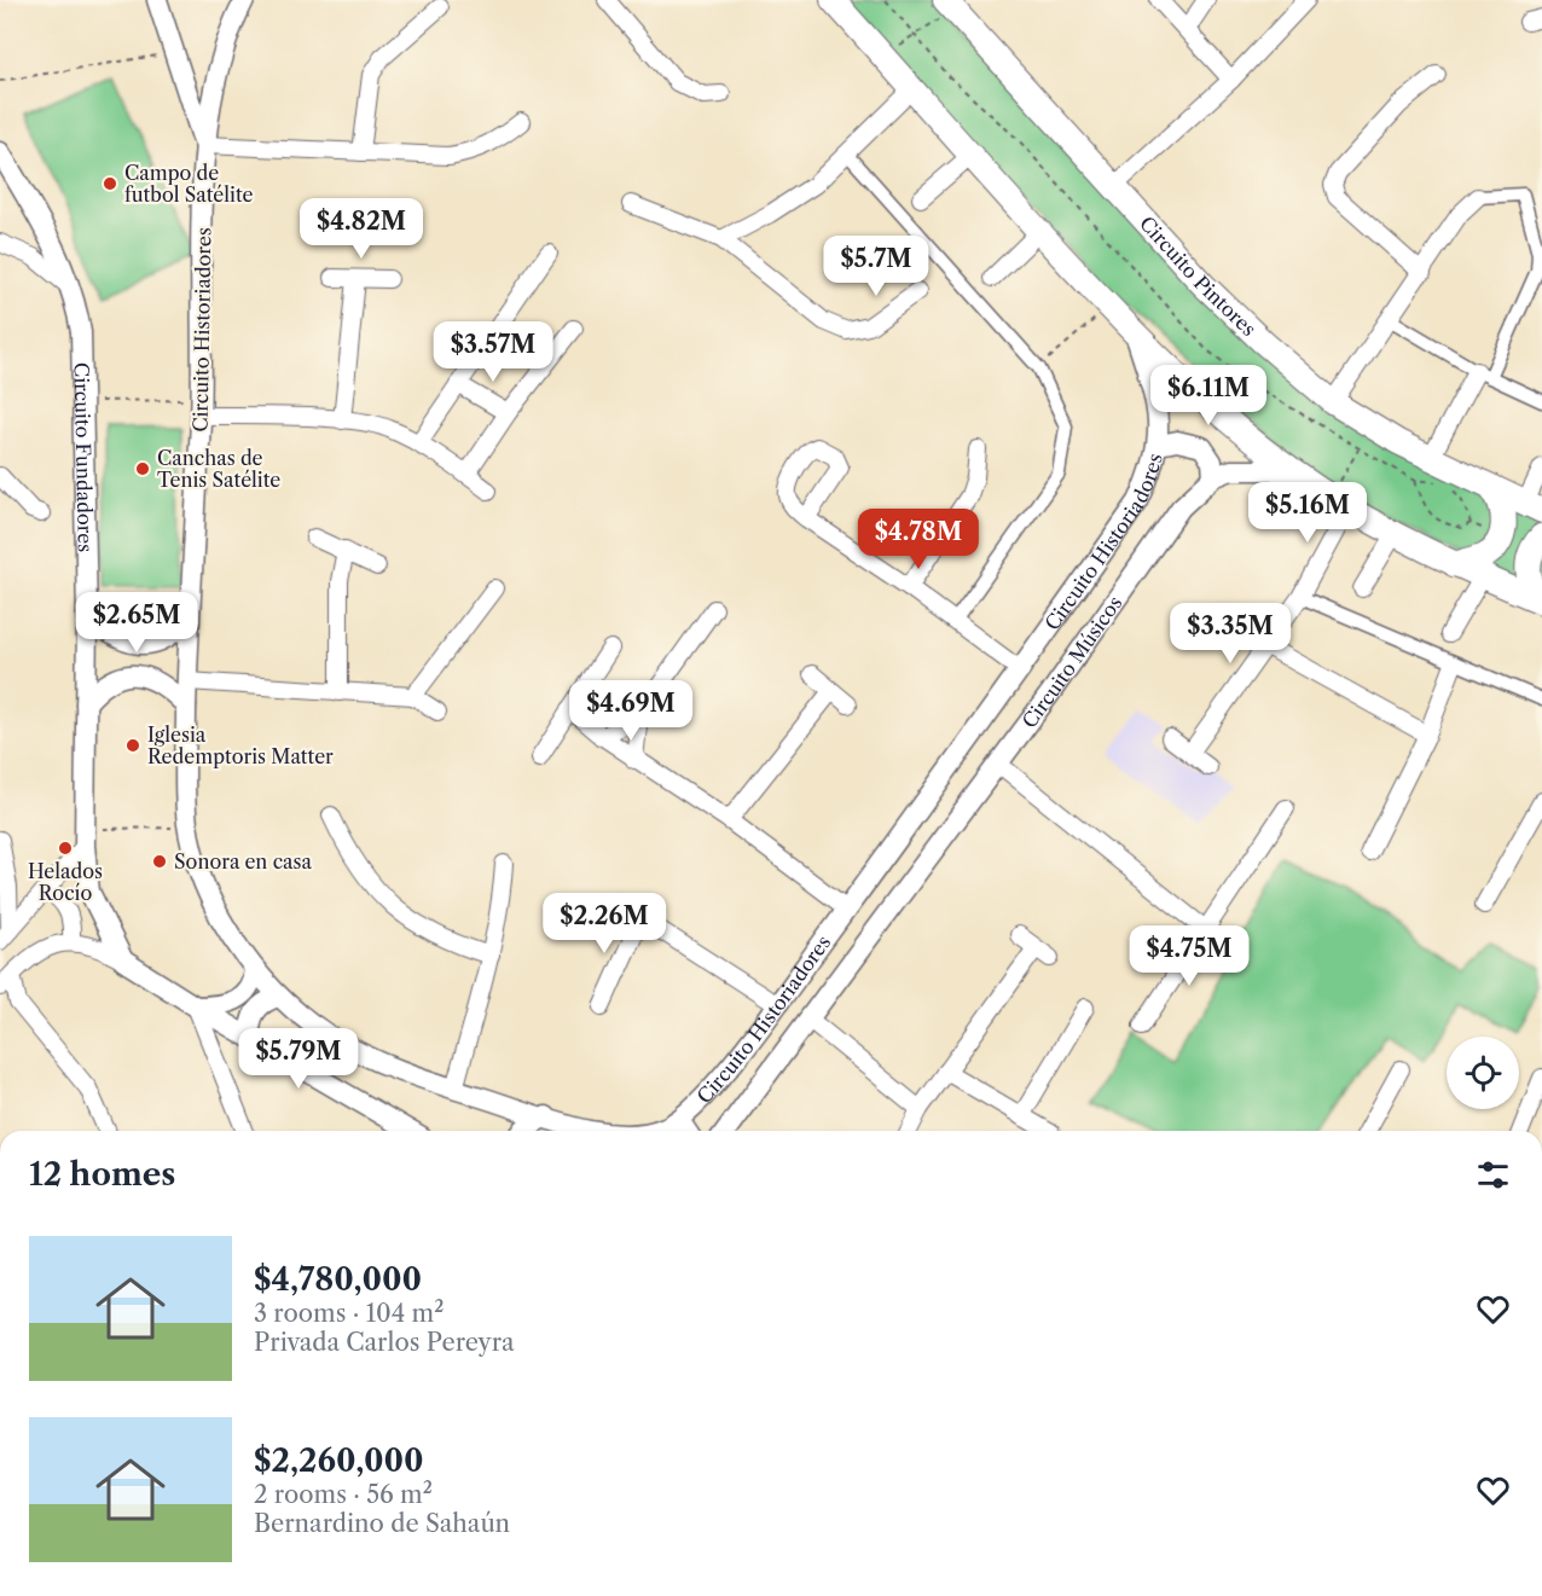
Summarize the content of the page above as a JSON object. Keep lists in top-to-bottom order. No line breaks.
{"streets":{"main road":["Circuito Pintores","Circuito Historiadores","Circuito Músicos"],"street":["Circuito Fundadores"]},"crossings":[["Circuito Historiadores","Circuito Músicos"]],"places":["Campo de futbol Satélite","Canchas de Tenis Satélite","Iglesia Redemptoris Matter","Helados Rocío","Sonora en casa"],"page":{"price":["$4.82M","$5.7M","$3.57M","$6.11M","$5.16M","$4.78M","$2.65M","$3.35M","$4.69M","$2.26M","$4.75M","$5.79M"],"heading":"12 homes","list":[{"name":"$4,780,000","note":"3 rooms · 104 m² · Privada Carlos Pereyra"},{"name":"$2,260,000","note":"2 rooms · 56 m² · Bernardino de Sahaún"}]}}
